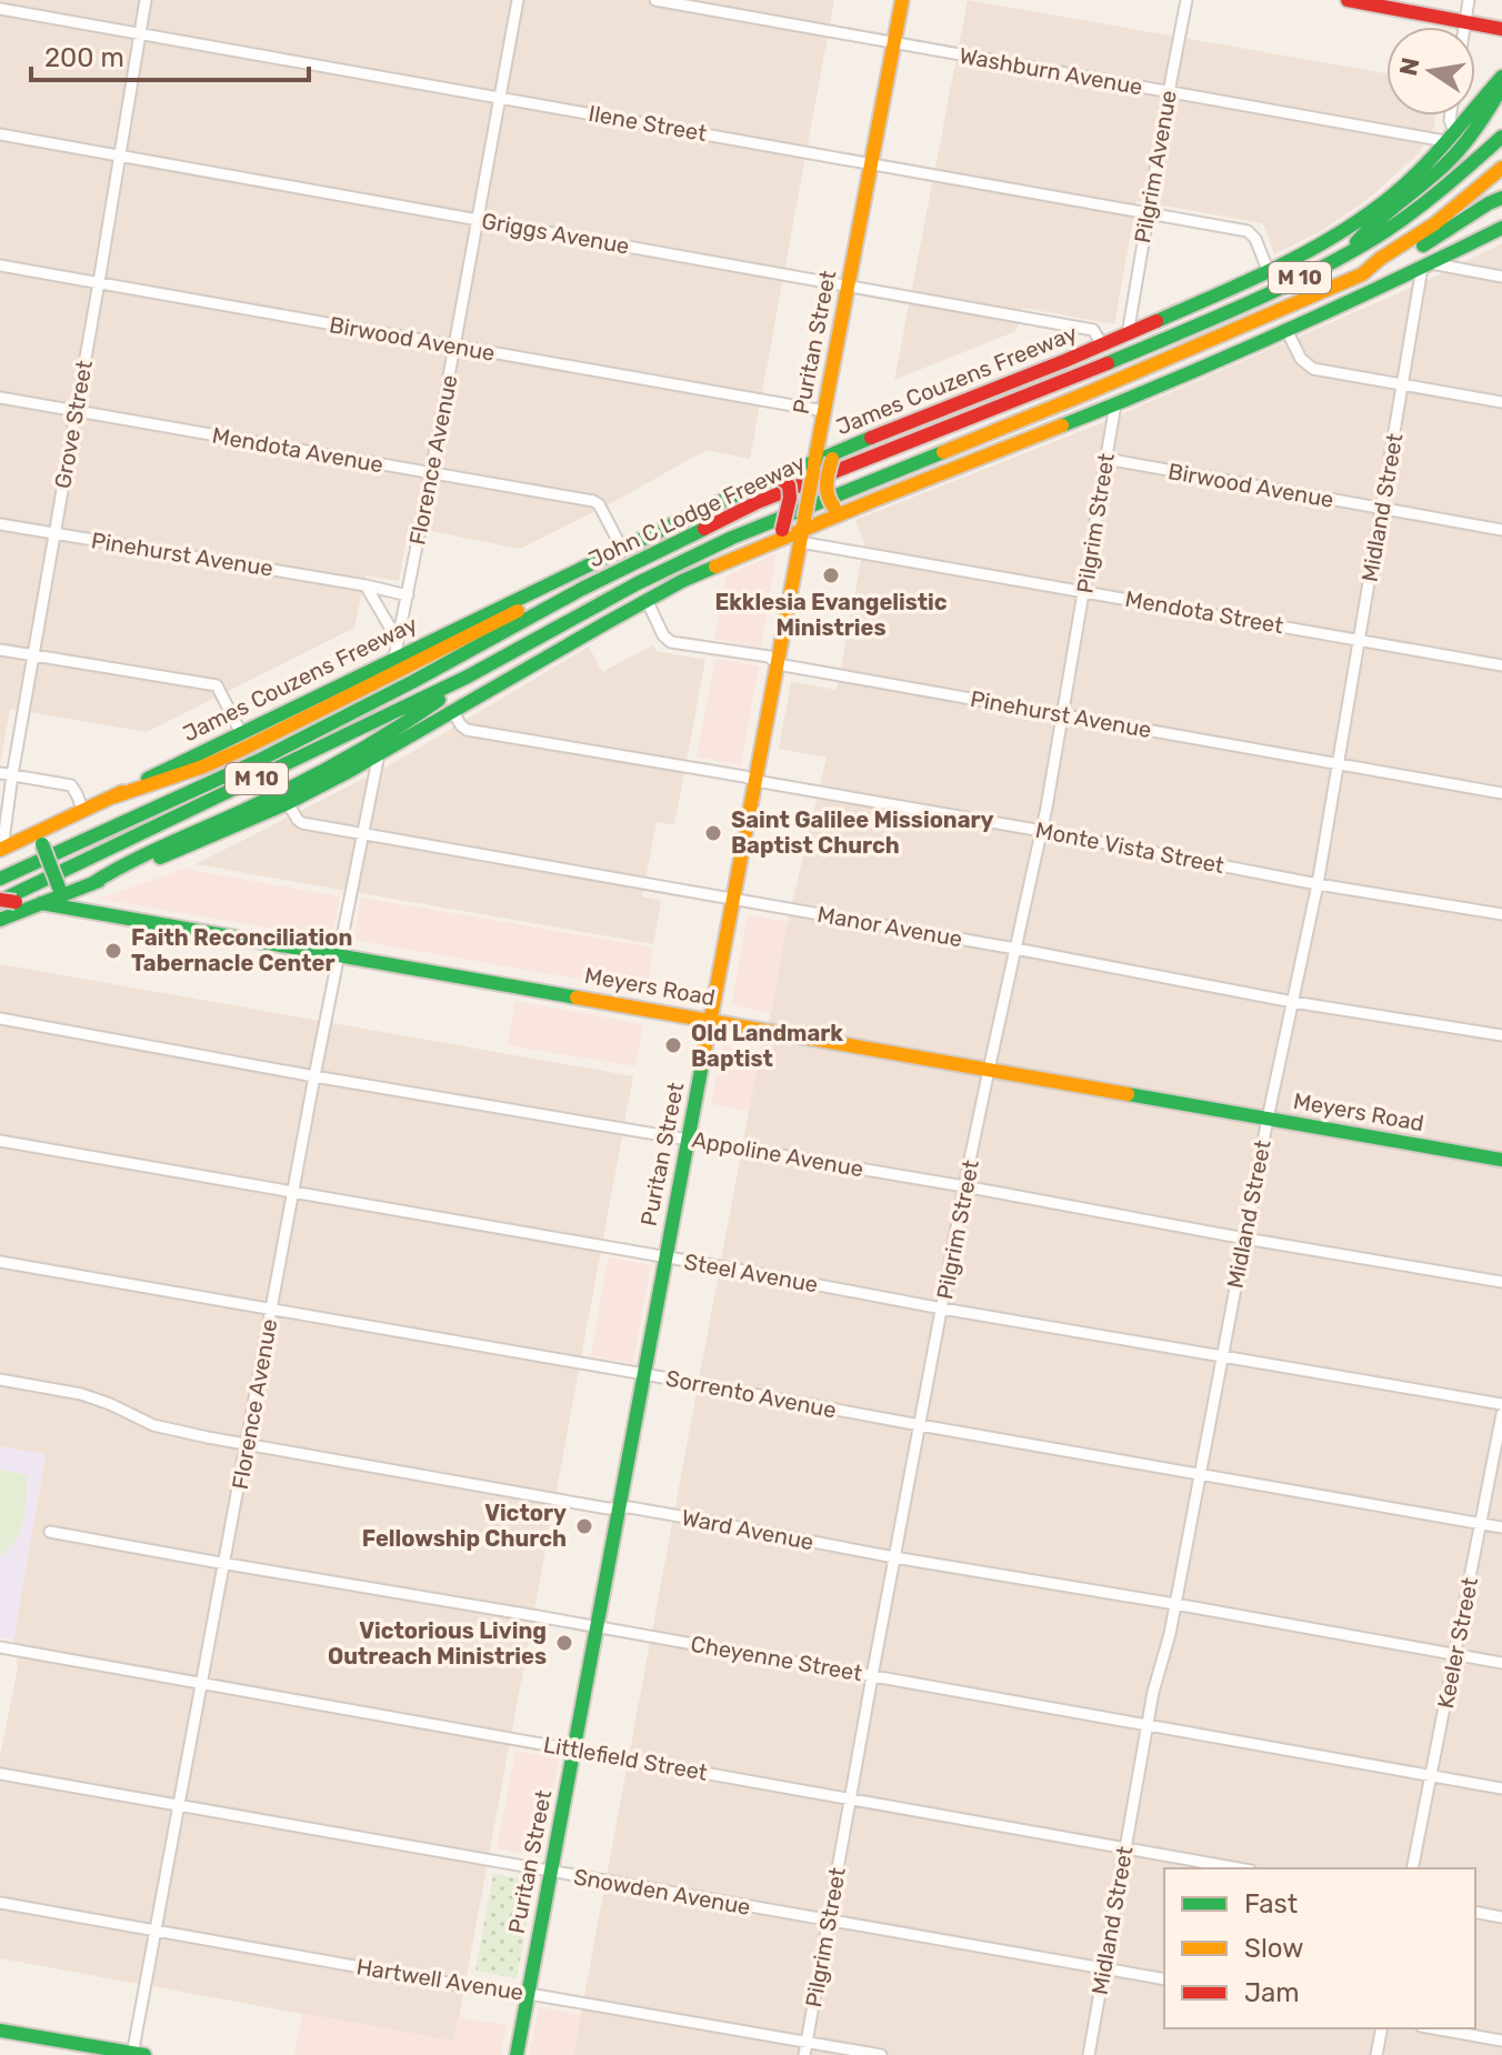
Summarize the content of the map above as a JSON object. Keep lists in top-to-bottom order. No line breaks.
{"streets":{"main road":["M 10","Puritan Street","James Couzens Freeway","John C Lodge Freeway","Meyers Road"],"street":["Washburn Avenue","Ilene Street","Pilgrim Avenue","Griggs Avenue","Birwood Avenue","Grove Street","Mendota Avenue","Florence Avenue","Midland Street","Pilgrim Street","Pinehurst Avenue","Mendota Street","Monte Vista Street","Manor Avenue","Appoline Avenue","Steel Avenue","Sorrento Avenue","Ward Avenue","Keeler Street","Cheyenne Street","Littlefield Street","Snowden Avenue","Hartwell Avenue"]},"crossings":[["Washburn Avenue","Pilgrim Avenue"],["Washburn Avenue","Puritan Street"],["Washburn Avenue","James Couzens Freeway"],["Ilene Street","Pilgrim Avenue"],["Ilene Street","Puritan Street"],["Ilene Street","James Couzens Freeway"],["Ilene Street","Grove Street"],["Ilene Street","Florence Avenue"],["Pilgrim Avenue","James Couzens Freeway"],["Griggs Avenue","Puritan Street"],["Griggs Avenue","James Couzens Freeway"],["Griggs Avenue","Grove Street"],["Griggs Avenue","Florence Avenue"],["Birwood Avenue","Puritan Street"],["Birwood Avenue","Grove Street"],["Birwood Avenue","Florence Avenue"],["Birwood Avenue","Midland Street"],["Birwood Avenue","Pilgrim Street"],["Puritan Street","James Couzens Freeway"],["Puritan Street","Pinehurst Avenue"],["Puritan Street","Mendota Street"],["Puritan Street","Monte Vista Street"],["Puritan Street","Manor Avenue"],["Puritan Street","Meyers Road"],["Puritan Street","Appoline Avenue"],["Puritan Street","Steel Avenue"],["Puritan Street","Sorrento Avenue"],["Puritan Street","Ward Avenue"],["Puritan Street","Cheyenne Street"],["Puritan Street","Littlefield Street"],["Puritan Street","Snowden Avenue"],["Puritan Street","Hartwell Avenue"],["James Couzens Freeway","Grove Street"],["James Couzens Freeway","Mendota Avenue"],["James Couzens Freeway","Florence Avenue"],["Grove Street","Mendota Avenue"],["Grove Street","Pinehurst Avenue"],["Mendota Avenue","Florence Avenue"],["Florence Avenue","Pinehurst Avenue"],["Florence Avenue","Manor Avenue"],["Florence Avenue","Meyers Road"],["Florence Avenue","Appoline Avenue"],["Florence Avenue","Steel Avenue"],["Florence Avenue","Sorrento Avenue"],["Florence Avenue","Ward Avenue"],["Florence Avenue","Cheyenne Street"],["Florence Avenue","Littlefield Street"],["Florence Avenue","Snowden Avenue"],["Florence Avenue","Hartwell Avenue"],["Midland Street","Pinehurst Avenue"],["Midland Street","Mendota Street"],["Midland Street","Monte Vista Street"],["Midland Street","Manor Avenue"],["Midland Street","Meyers Road"],["Midland Street","Appoline Avenue"],["Midland Street","Steel Avenue"],["Midland Street","Sorrento Avenue"],["Midland Street","Ward Avenue"],["Midland Street","Cheyenne Street"],["Midland Street","Littlefield Street"],["Midland Street","Snowden Avenue"],["John C Lodge Freeway","Meyers Road"],["Pilgrim Street","Pinehurst Avenue"],["Pilgrim Street","Mendota Street"],["Pilgrim Street","Monte Vista Street"],["Pilgrim Street","Manor Avenue"],["Pilgrim Street","Meyers Road"],["Pilgrim Street","Appoline Avenue"],["Pilgrim Street","Steel Avenue"],["Pilgrim Street","Sorrento Avenue"],["Pilgrim Street","Ward Avenue"],["Pilgrim Street","Cheyenne Street"],["Pilgrim Street","Littlefield Street"],["Pilgrim Street","Snowden Avenue"],["Pilgrim Street","Hartwell Avenue"],["Sorrento Avenue","Keeler Street"],["Ward Avenue","Keeler Street"],["Keeler Street","Cheyenne Street"]],"places":["Ekklesia Evangelistic Ministries","Saint Galilee Missionary Baptist Church","Faith Reconciliation Tabernacle Center","Old Landmark Baptist","Victory Fellowship Church","Victorious Living Outreach Ministries"],"legend":["Fast","Slow","Jam"],"scale_bar":"200 m","north":"left"}
